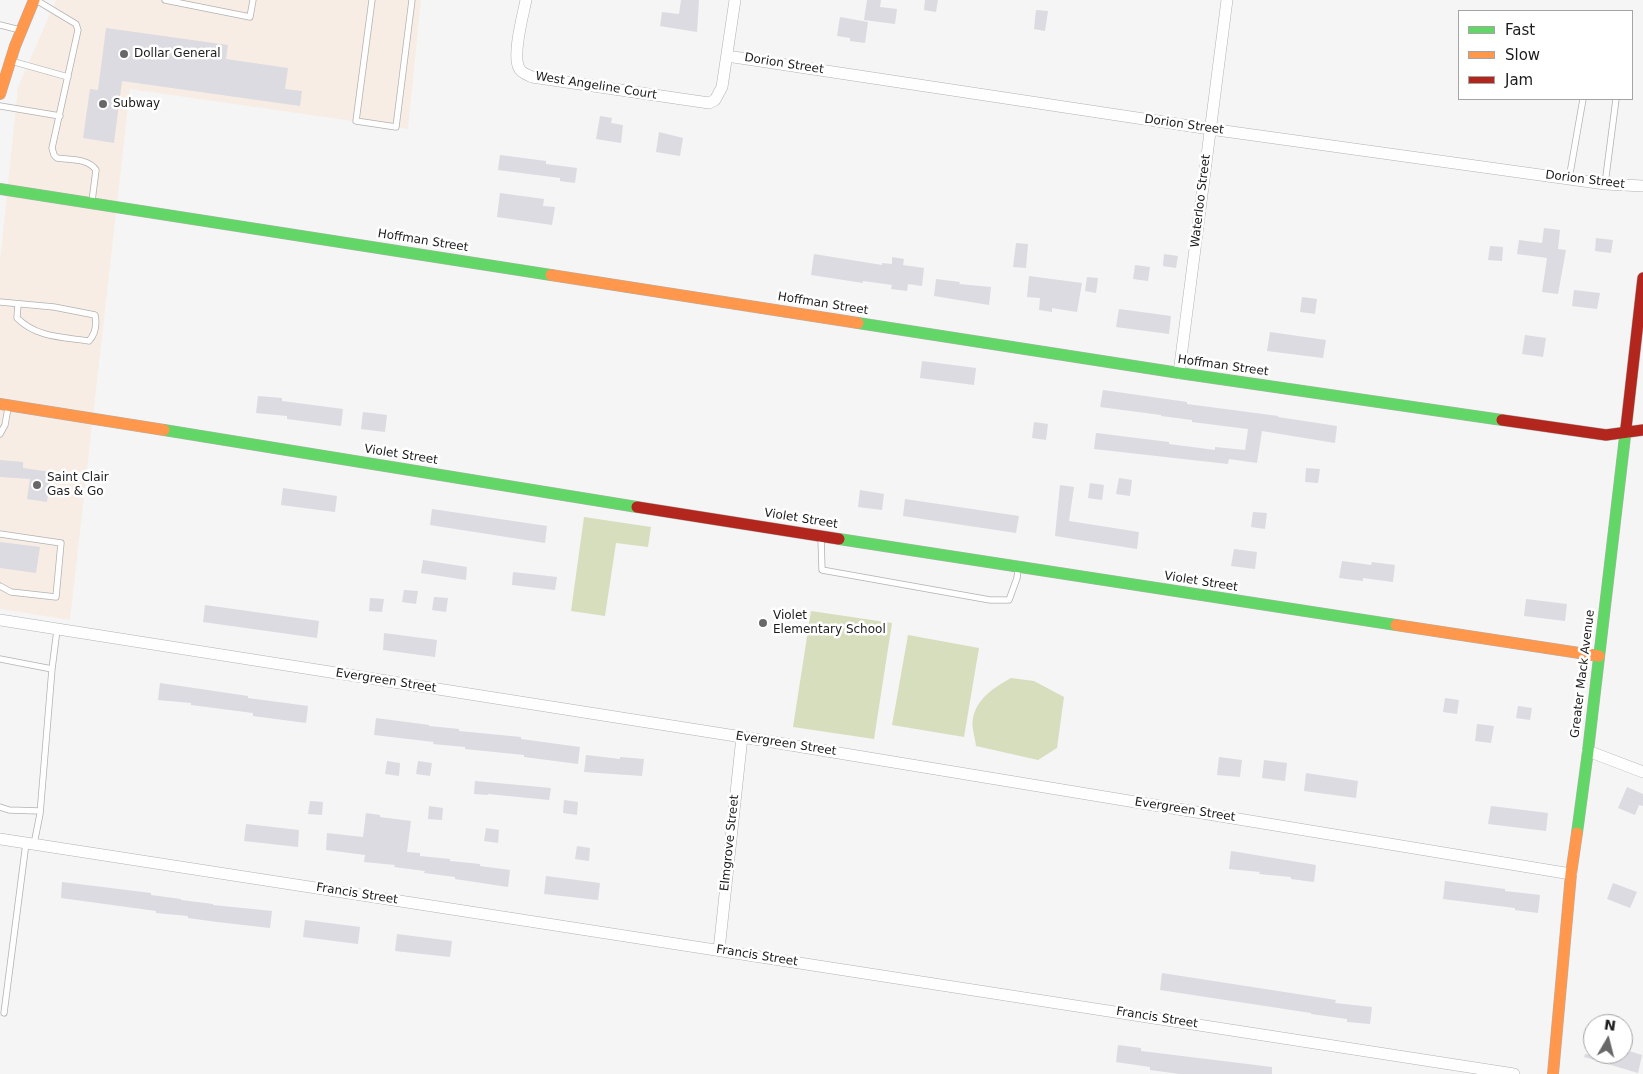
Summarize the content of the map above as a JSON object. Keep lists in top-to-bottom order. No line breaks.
{"streets":{"street":["Dorion Street","West Angeline Court","Waterloo Street","Hoffman Street","Violet Street","Greater Mack Avenue","Evergreen Street","Elmgrove Street","Francis Street"]},"crossings":[["Dorion Street","West Angeline Court"],["Dorion Street","Waterloo Street"],["Waterloo Street","Hoffman Street"],["Hoffman Street","Greater Mack Avenue"],["Violet Street","Greater Mack Avenue"],["Greater Mack Avenue","Evergreen Street"],["Evergreen Street","Elmgrove Street"],["Elmgrove Street","Francis Street"]],"places":["Dollar General","Subway","Saint Clair Gas & Go","Violet Elementary School"],"legend":["Fast","Slow","Jam"],"north":"top"}
